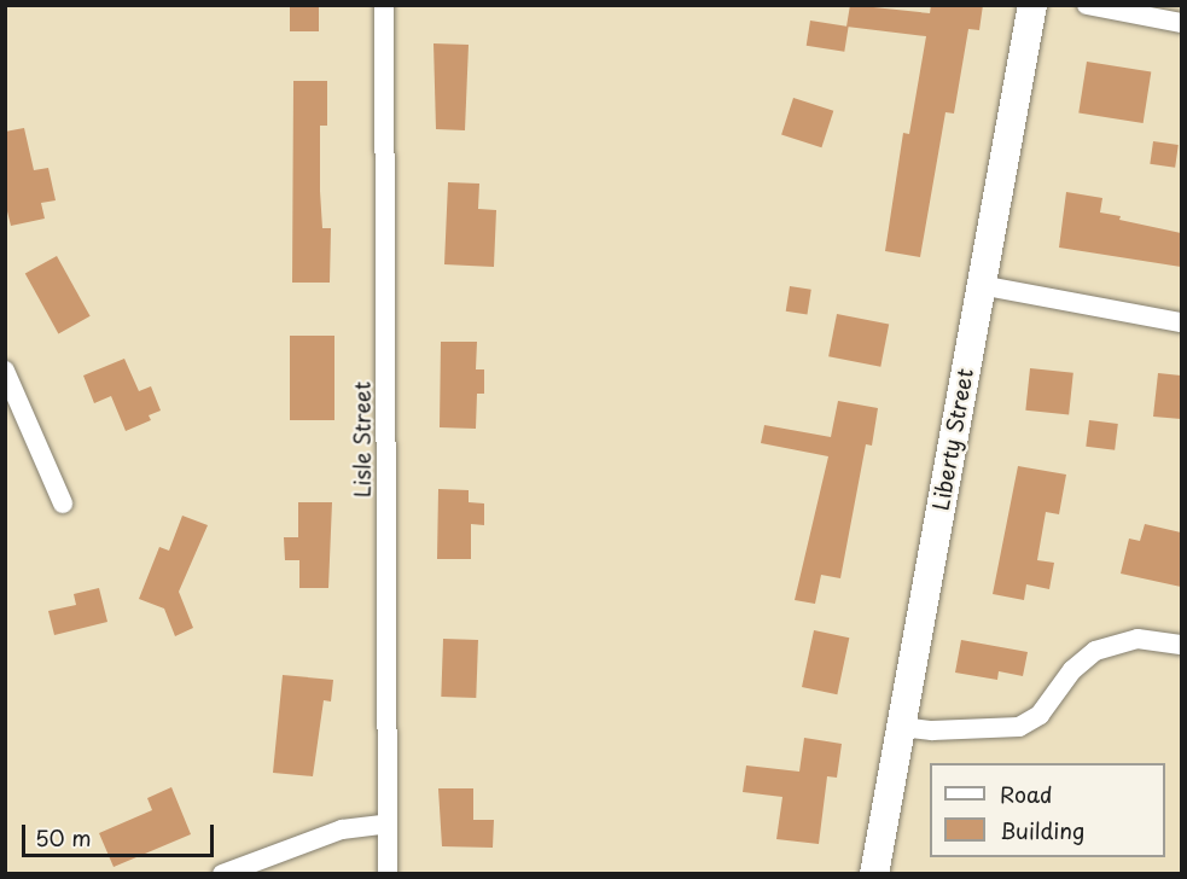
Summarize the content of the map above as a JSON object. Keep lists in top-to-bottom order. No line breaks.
{"streets":{"main road":["Liberty Street"],"street":["Lisle Street"]},"legend":["Road","Building"],"scale_bar":"50 m"}
